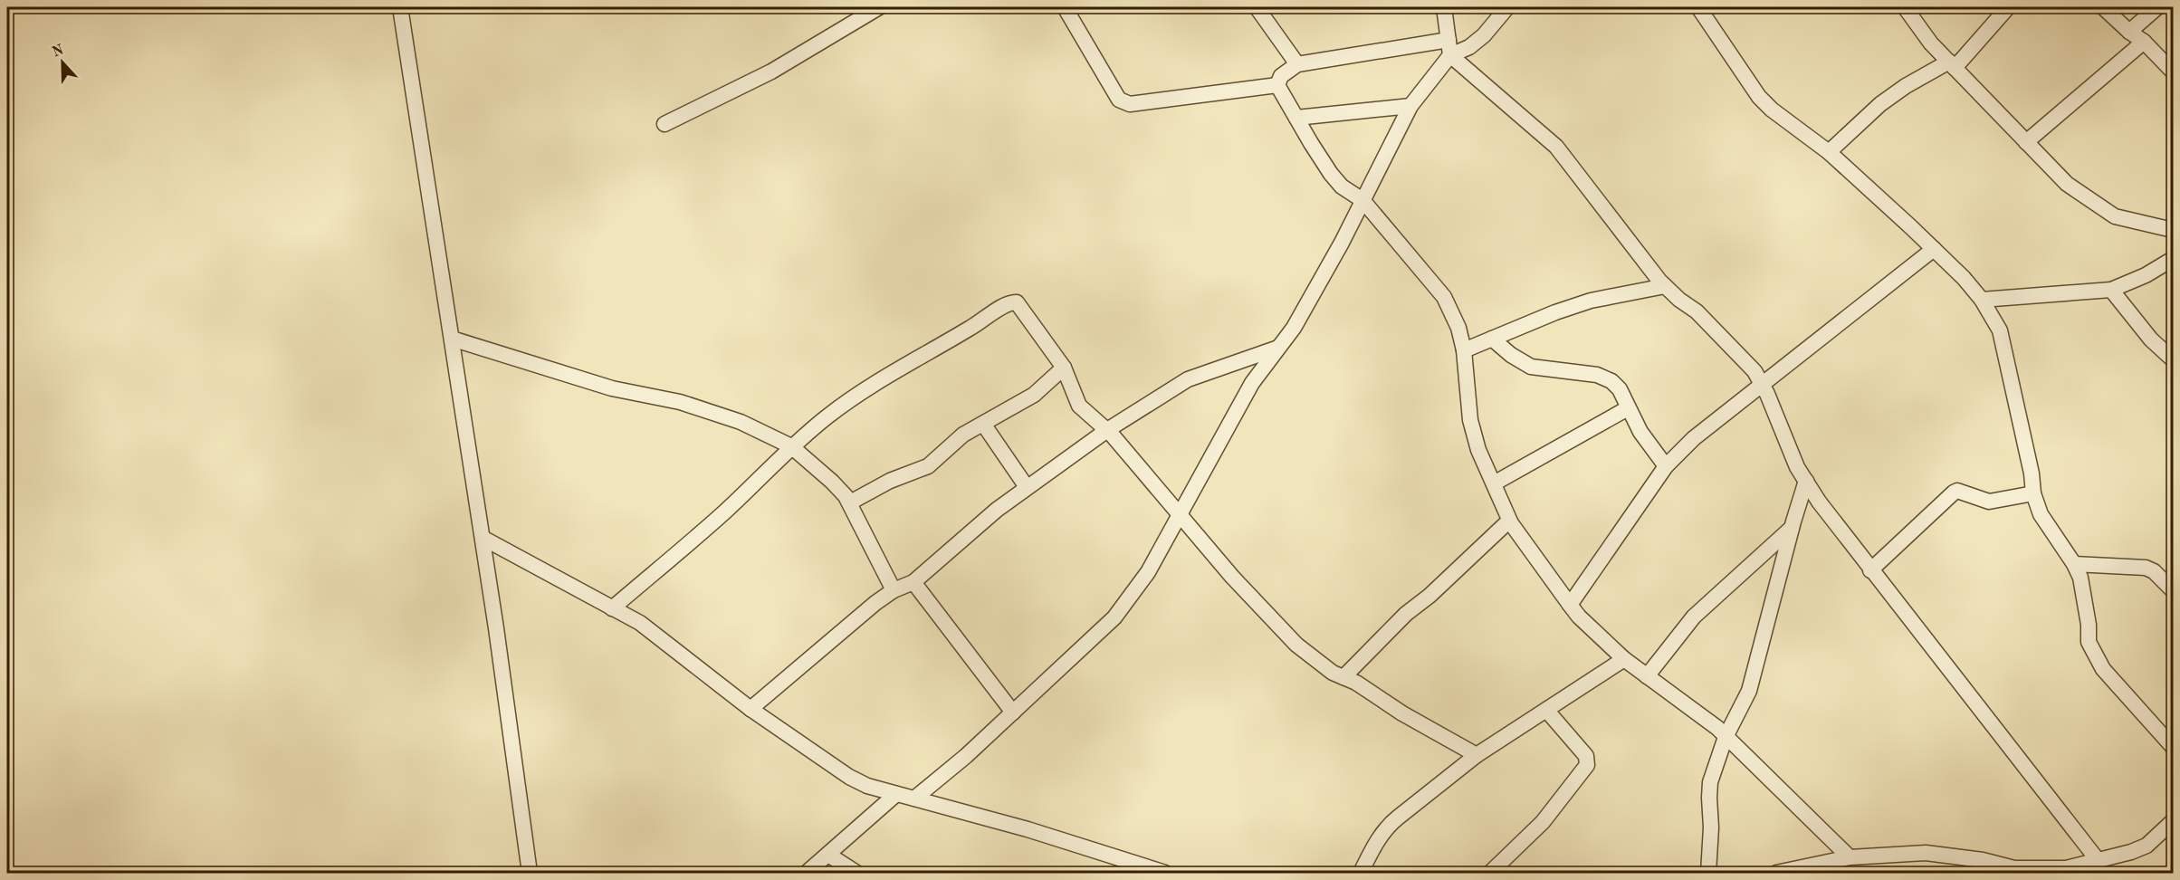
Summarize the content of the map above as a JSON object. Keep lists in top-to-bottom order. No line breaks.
{"north":"top"}
